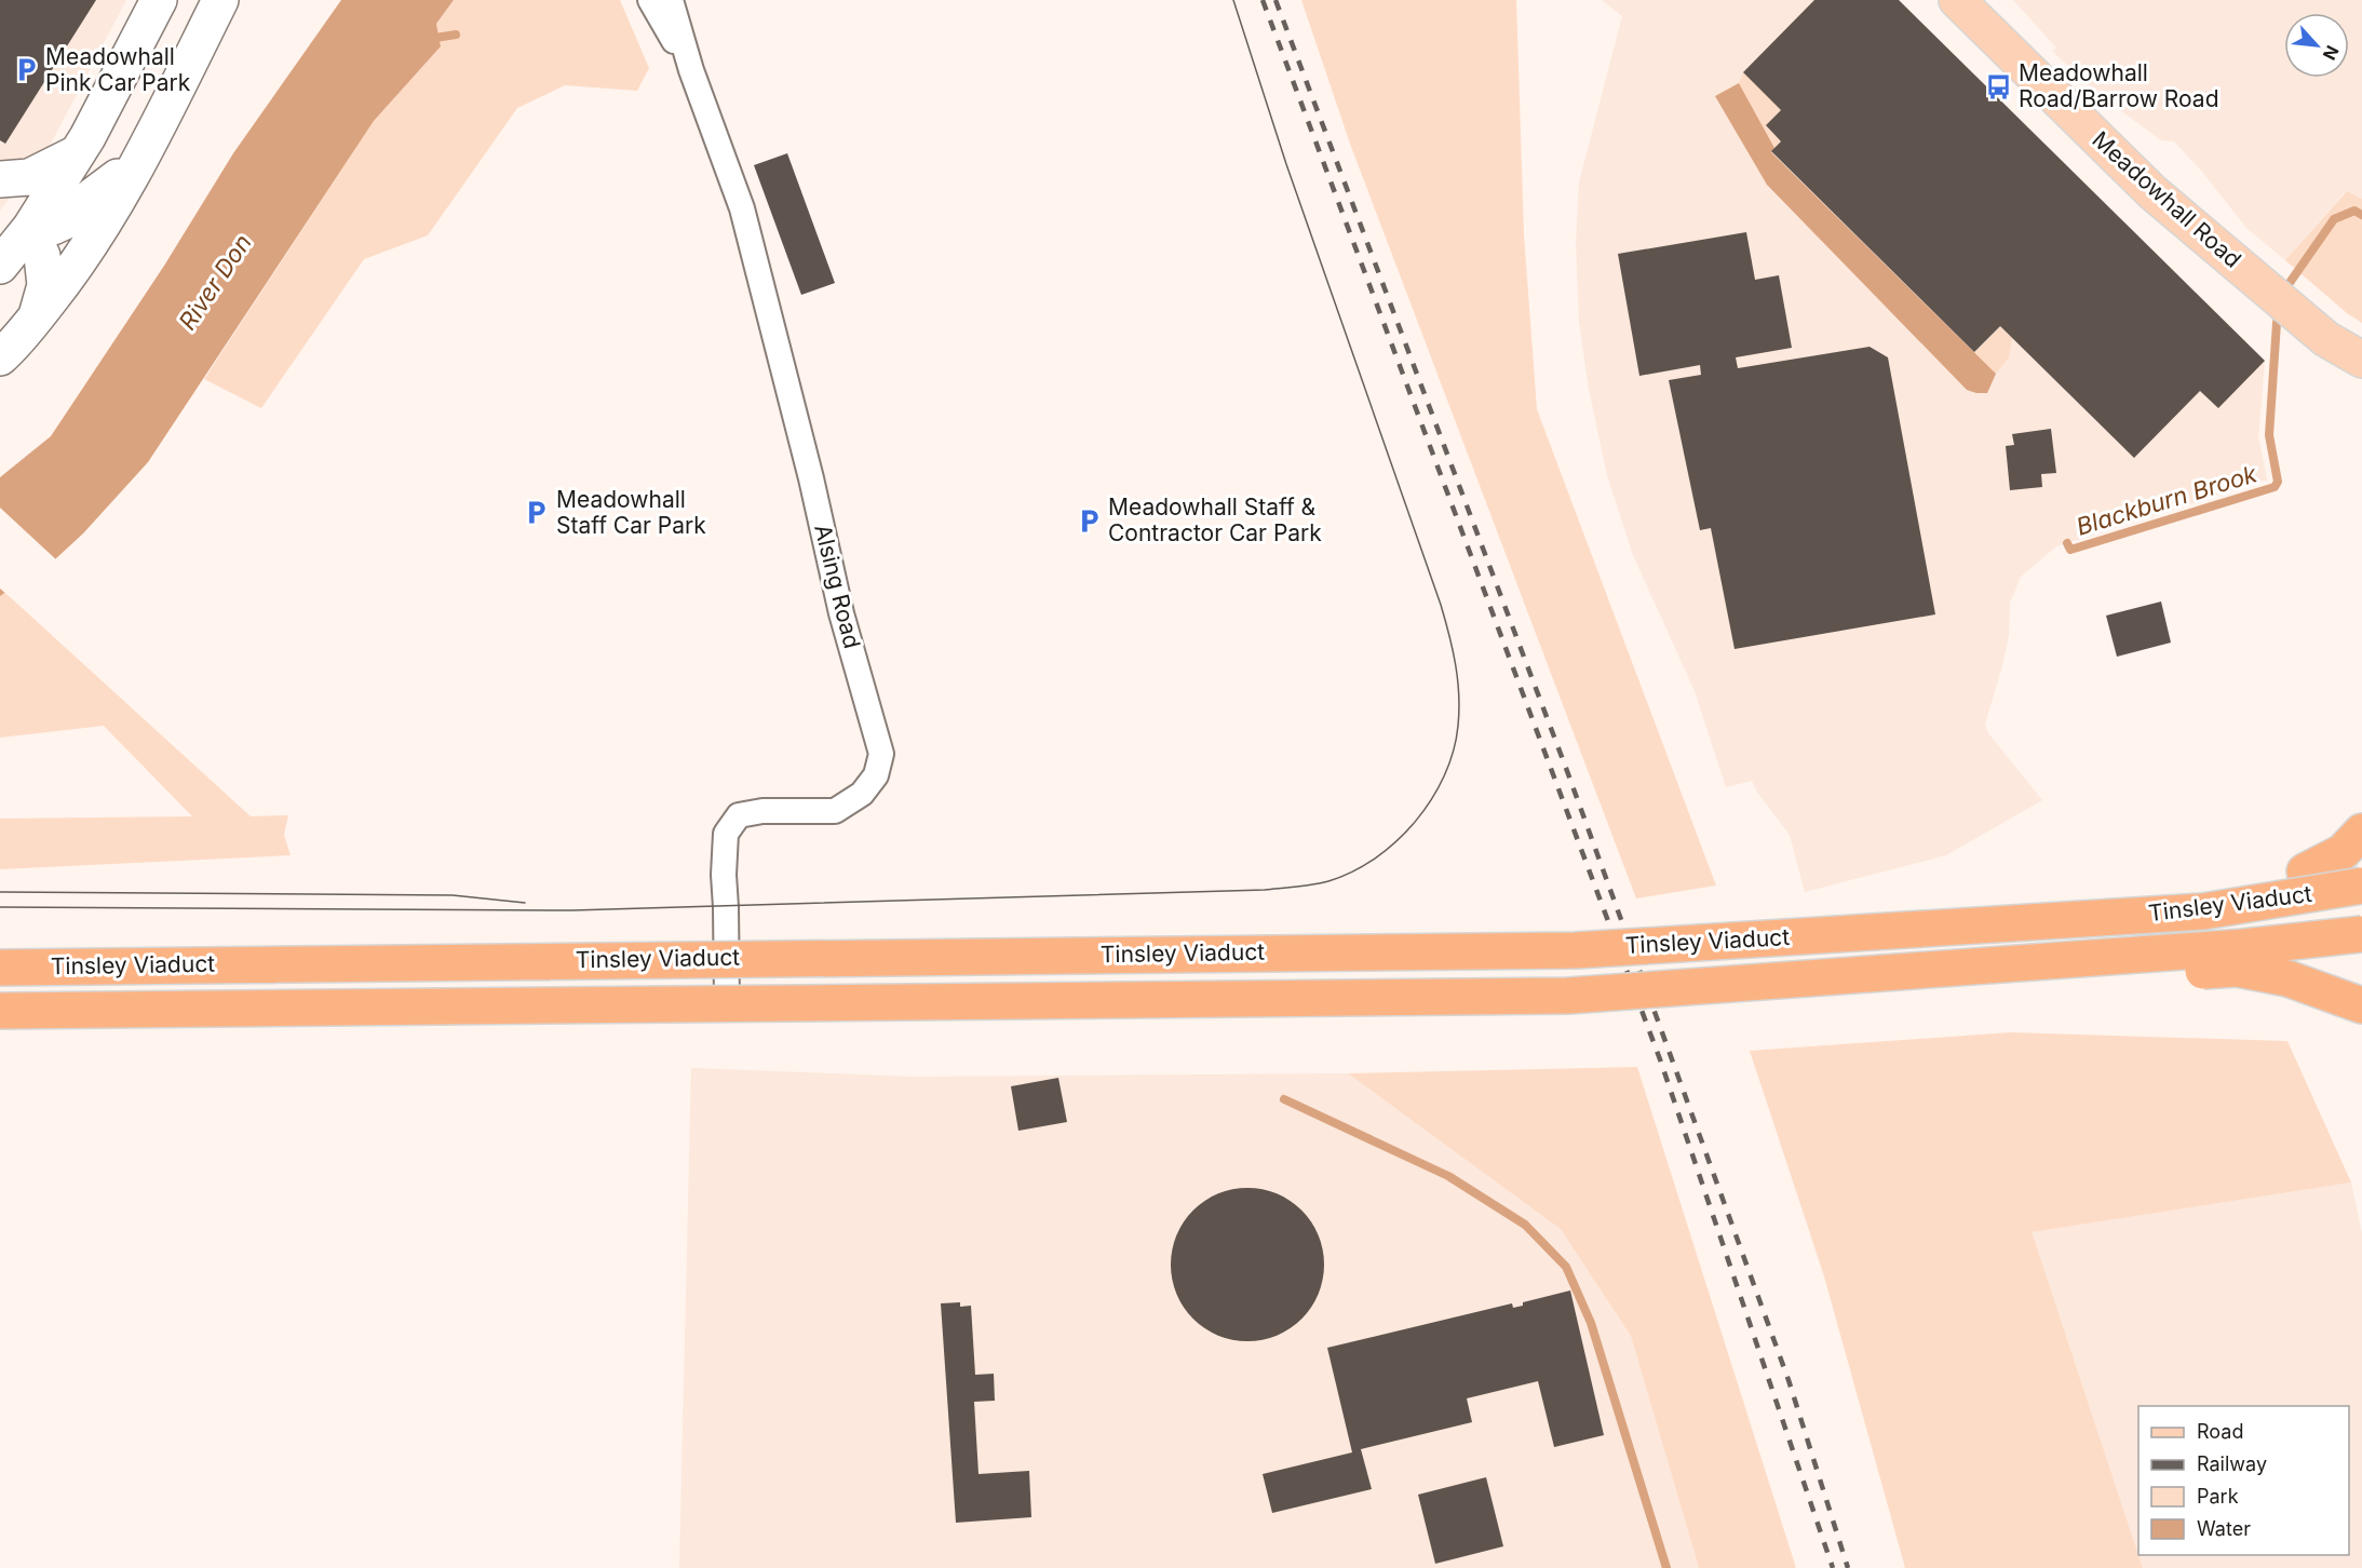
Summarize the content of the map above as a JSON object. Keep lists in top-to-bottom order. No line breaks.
{"streets":{"highway":["Tinsley Viaduct"],"main road":["Meadowhall Road"],"street":["Alsing Road"]},"water":["River Don","Blackburn Brook"],"places":{"parking":["Meadowhall Pink Car Park","Meadowhall Staff Car Park","Meadowhall Staff & Contractor Car Park"],"bus stop":["Meadowhall Road/Barrow Road"]},"legend":["Road","Railway","Park","Water"],"north":"bottom right"}
